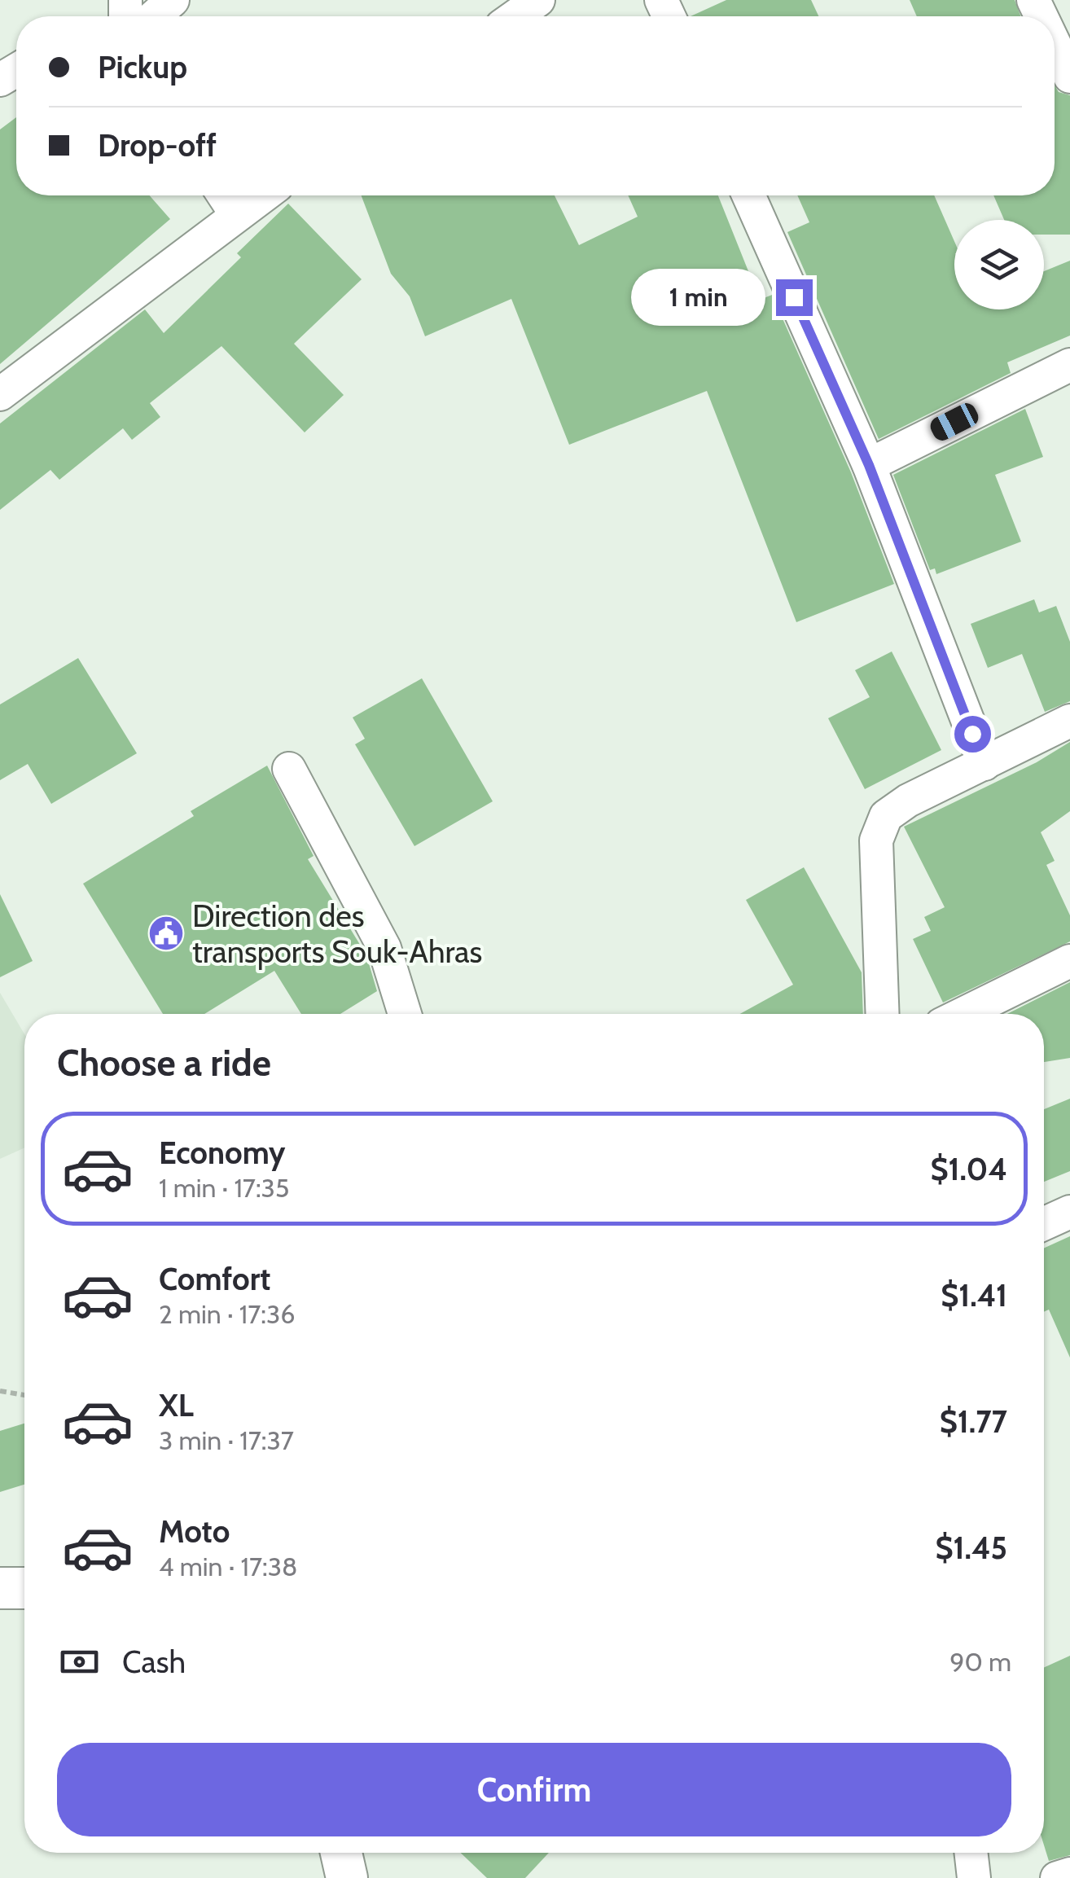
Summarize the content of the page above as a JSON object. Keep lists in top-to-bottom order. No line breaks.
{"places":{"public building":["Direction des transports Souk-Ahras"]},"page":{"banner":["Pickup","Drop-off"],"bubble":"1 min","heading":"Choose a ride","list":[{"name":"Economy","note":"1 min · 17:35","value":"$1.04"},{"name":"Comfort","note":"2 min · 17:36","value":"$1.41"},{"name":"XL","note":"3 min · 17:37","value":"$1.77"},{"name":"Moto","note":"4 min · 17:38","value":"$1.45"}],"pay":["Cash","90 m"],"buttons":"Confirm"}}
